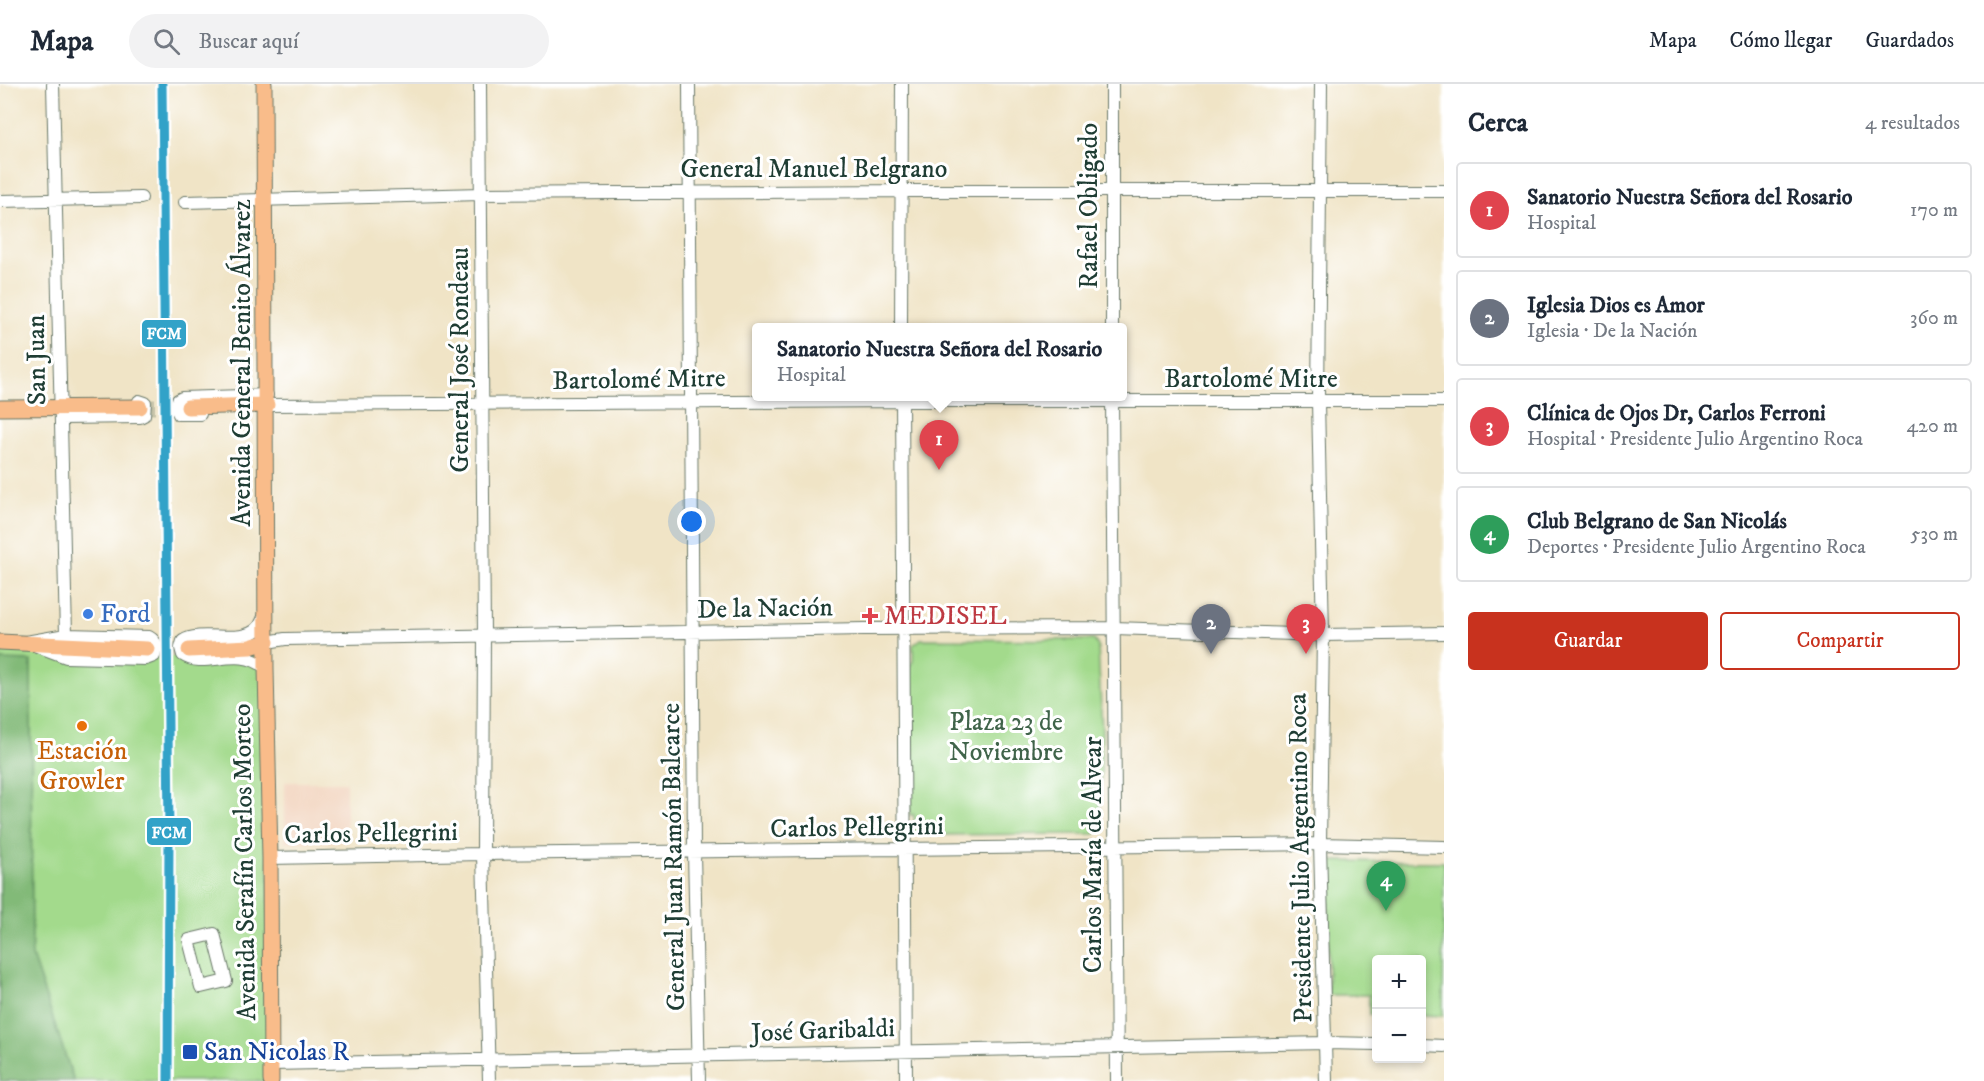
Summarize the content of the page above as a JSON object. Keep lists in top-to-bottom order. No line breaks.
{"streets":{"main road":["Avenida General Benito Álvarez","Avenida Serafín Carlos Morteo"],"street":["General Manuel Belgrano","Rafael Obligado","San Juan","General José Rondeau","Bartolomé Mitre","De la Nación","Carlos Pellegrini","Carlos María de Alvear","General Juan Ramón Balcarce","Presidente Julio Argentino Roca","José Garibaldi"]},"crossings":[["General Manuel Belgrano","Rafael Obligado"],["General Manuel Belgrano","General José Rondeau"],["General Manuel Belgrano","Avenida General Benito Álvarez"],["General Manuel Belgrano","General Juan Ramón Balcarce"],["General Manuel Belgrano","Presidente Julio Argentino Roca"],["General José Rondeau","Bartolomé Mitre"],["General José Rondeau","De la Nación"],["General José Rondeau","Carlos Pellegrini"],["General José Rondeau","José Garibaldi"],["Avenida General Benito Álvarez","Bartolomé Mitre"],["Avenida General Benito Álvarez","De la Nación"],["Avenida General Benito Álvarez","Avenida Serafín Carlos Morteo"],["Bartolomé Mitre","General Juan Ramón Balcarce"],["Bartolomé Mitre","Presidente Julio Argentino Roca"],["De la Nación","Carlos María de Alvear"],["De la Nación","General Juan Ramón Balcarce"],["De la Nación","Presidente Julio Argentino Roca"],["De la Nación","Avenida Serafín Carlos Morteo"],["Carlos Pellegrini","Carlos María de Alvear"],["Carlos Pellegrini","General Juan Ramón Balcarce"],["Carlos Pellegrini","Presidente Julio Argentino Roca"],["Carlos Pellegrini","Avenida Serafín Carlos Morteo"],["Carlos María de Alvear","José Garibaldi"],["General Juan Ramón Balcarce","José Garibaldi"],["Presidente Julio Argentino Roca","José Garibaldi"],["Avenida Serafín Carlos Morteo","José Garibaldi"]],"parks":["Plaza 23 de Noviembre"],"places":{"other":["Ford","Estación Growler"],"health":["MEDISEL"],"transit":["San Nicolas R"]},"lines":["transit line FCM"],"page":{"header":"Mapa","search":"Buscar aquí","nav":["Mapa","Cómo llegar","Guardados"],"heading":["Cerca","4 resultados"],"list":[{"mark":"1","name":"Sanatorio Nuestra Señora del Rosario","note":"Hospital","value":"170 m"},{"mark":"2","name":"Iglesia Dios es Amor","note":"Iglesia · De la Nación","value":"360 m"},{"mark":"3","name":"Clínica de Ojos Dr, Carlos Ferroni","note":"Hospital · Presidente Julio Argentino Roca","value":"420 m"},{"mark":"4","name":"Club Belgrano de San Nicolás","note":"Deportes · Presidente Julio Argentino Roca","value":"530 m"}],"popup":["Sanatorio Nuestra Señora del Rosario","Hospital"],"pins":["1","2","3","4"],"buttons":["Guardar","Compartir"],"map_buttons":["+","−"]}}
